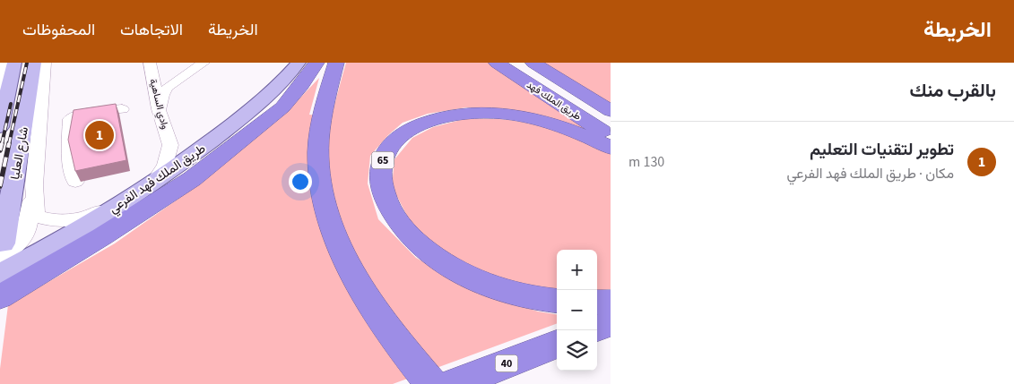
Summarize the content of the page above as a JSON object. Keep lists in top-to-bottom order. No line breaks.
{"streets":{"highway":["طريق الملك فهد","65","40"],"main road":["شارع العليا","طريق الملك فهد الفرعي"],"lane":["وادي الساهية"]},"crossings":[["وادي الساهية","طريق الملك فهد الفرعي"]],"page":{"header":"الخريطة","nav":["الخريطة","الاتجاهات","المحفوظات"],"heading":"بالقرب منك","pins":"1","list":[{"mark":"1","name":"تطوير لتقنيات التعليم","note":"مكان · طريق الملك فهد الفرعي","value":"130 m"}],"map_buttons":["+","−"]}}
